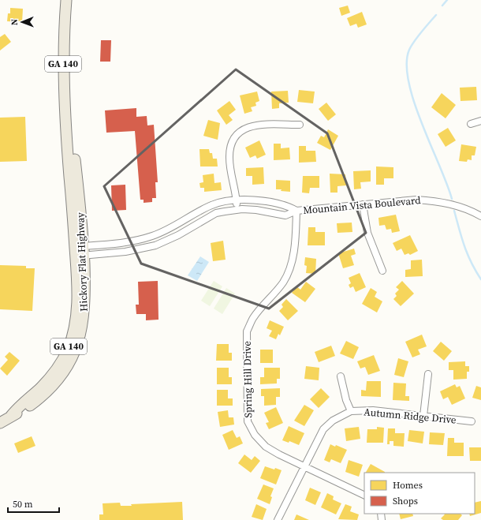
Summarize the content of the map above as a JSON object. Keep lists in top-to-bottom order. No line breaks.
{"streets":{"main road":["GA 140","Hickory Flat Highway"],"street":["Mountain Vista Boulevard","Spring Hill Drive","Autumn Ridge Drive"]},"crossings":[["Mountain Vista Boulevard","Hickory Flat Highway"],["Mountain Vista Boulevard","Spring Hill Drive"],["Spring Hill Drive","Autumn Ridge Drive"]],"legend":["Homes","Shops"],"scale_bar":"50 m","north":"left"}
